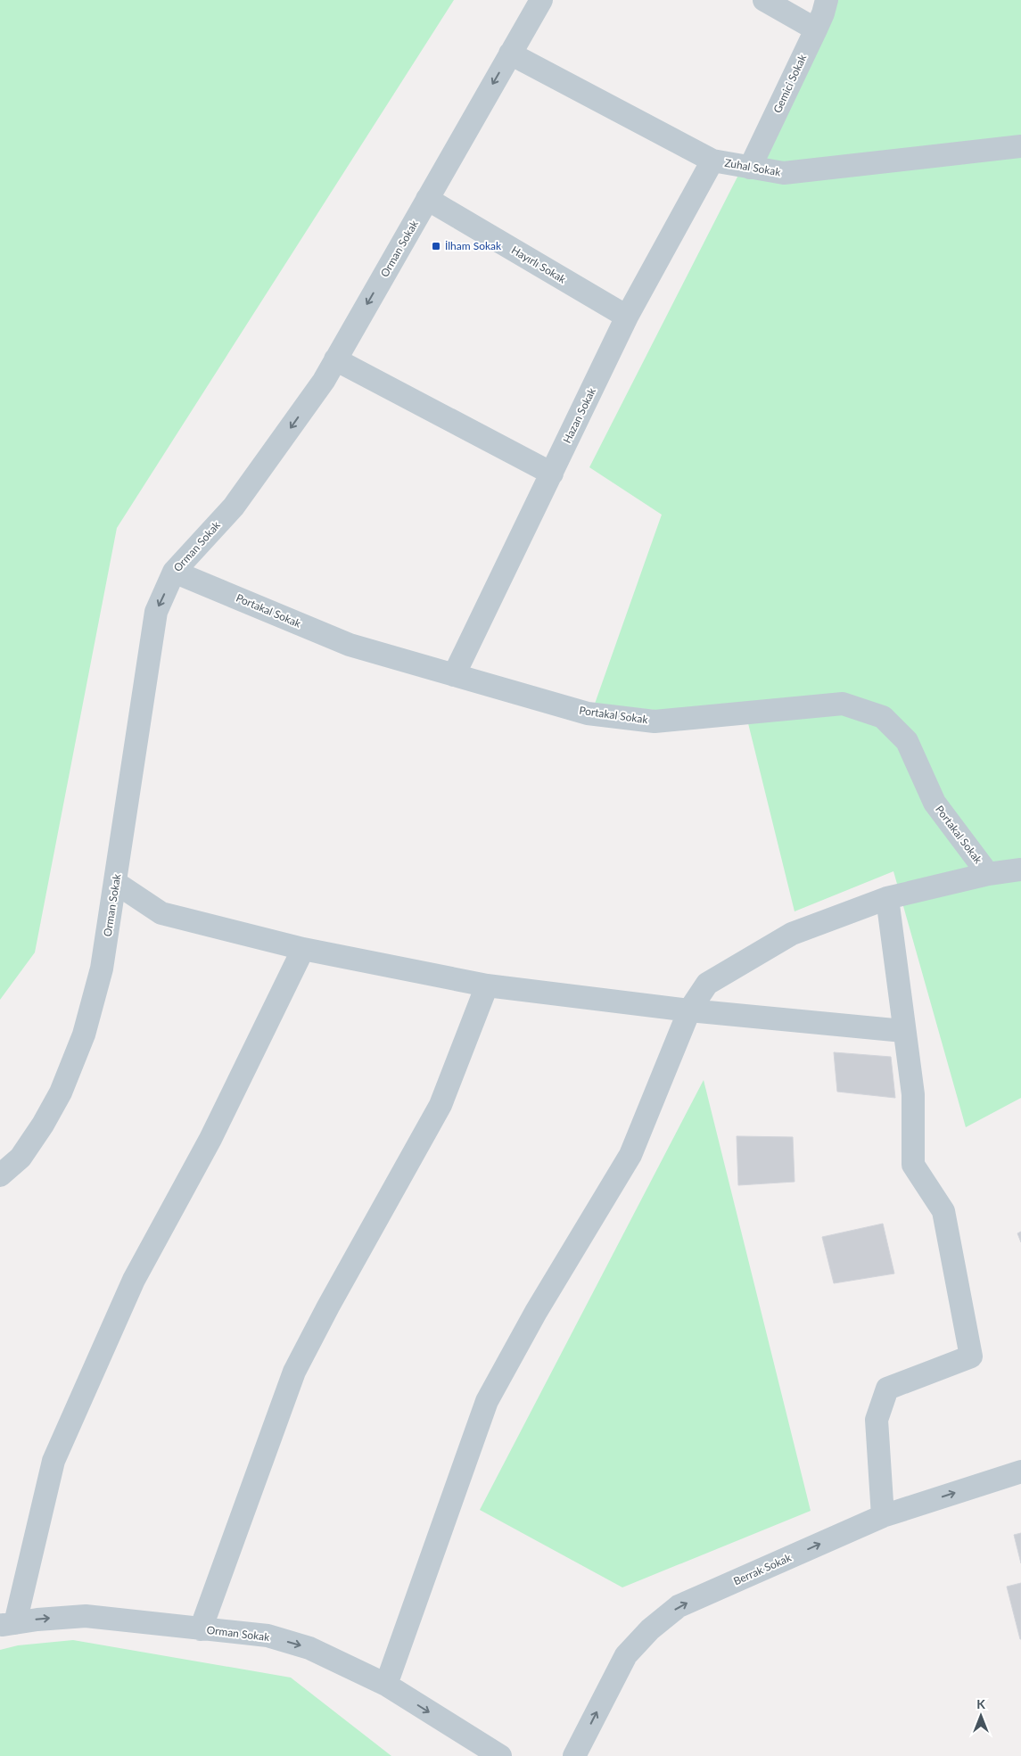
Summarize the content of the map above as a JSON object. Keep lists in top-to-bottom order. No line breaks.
{"streets":{"street":["Gemici Sokak","Zuhal Sokak","Orman Sokak","Hayırlı Sokak","Hazan Sokak","Portakal Sokak","Berrak Sokak"]},"crossings":[["Gemici Sokak","Zuhal Sokak"],["Zuhal Sokak","Orman Sokak"],["Zuhal Sokak","Hazan Sokak"],["Orman Sokak","Hayırlı Sokak"],["Orman Sokak","Portakal Sokak"],["Hayırlı Sokak","Hazan Sokak"],["Hazan Sokak","Portakal Sokak"]],"one_way":["Berrak Sokak"],"places":{"transit":["İlham Sokak"]},"north":"top"}
